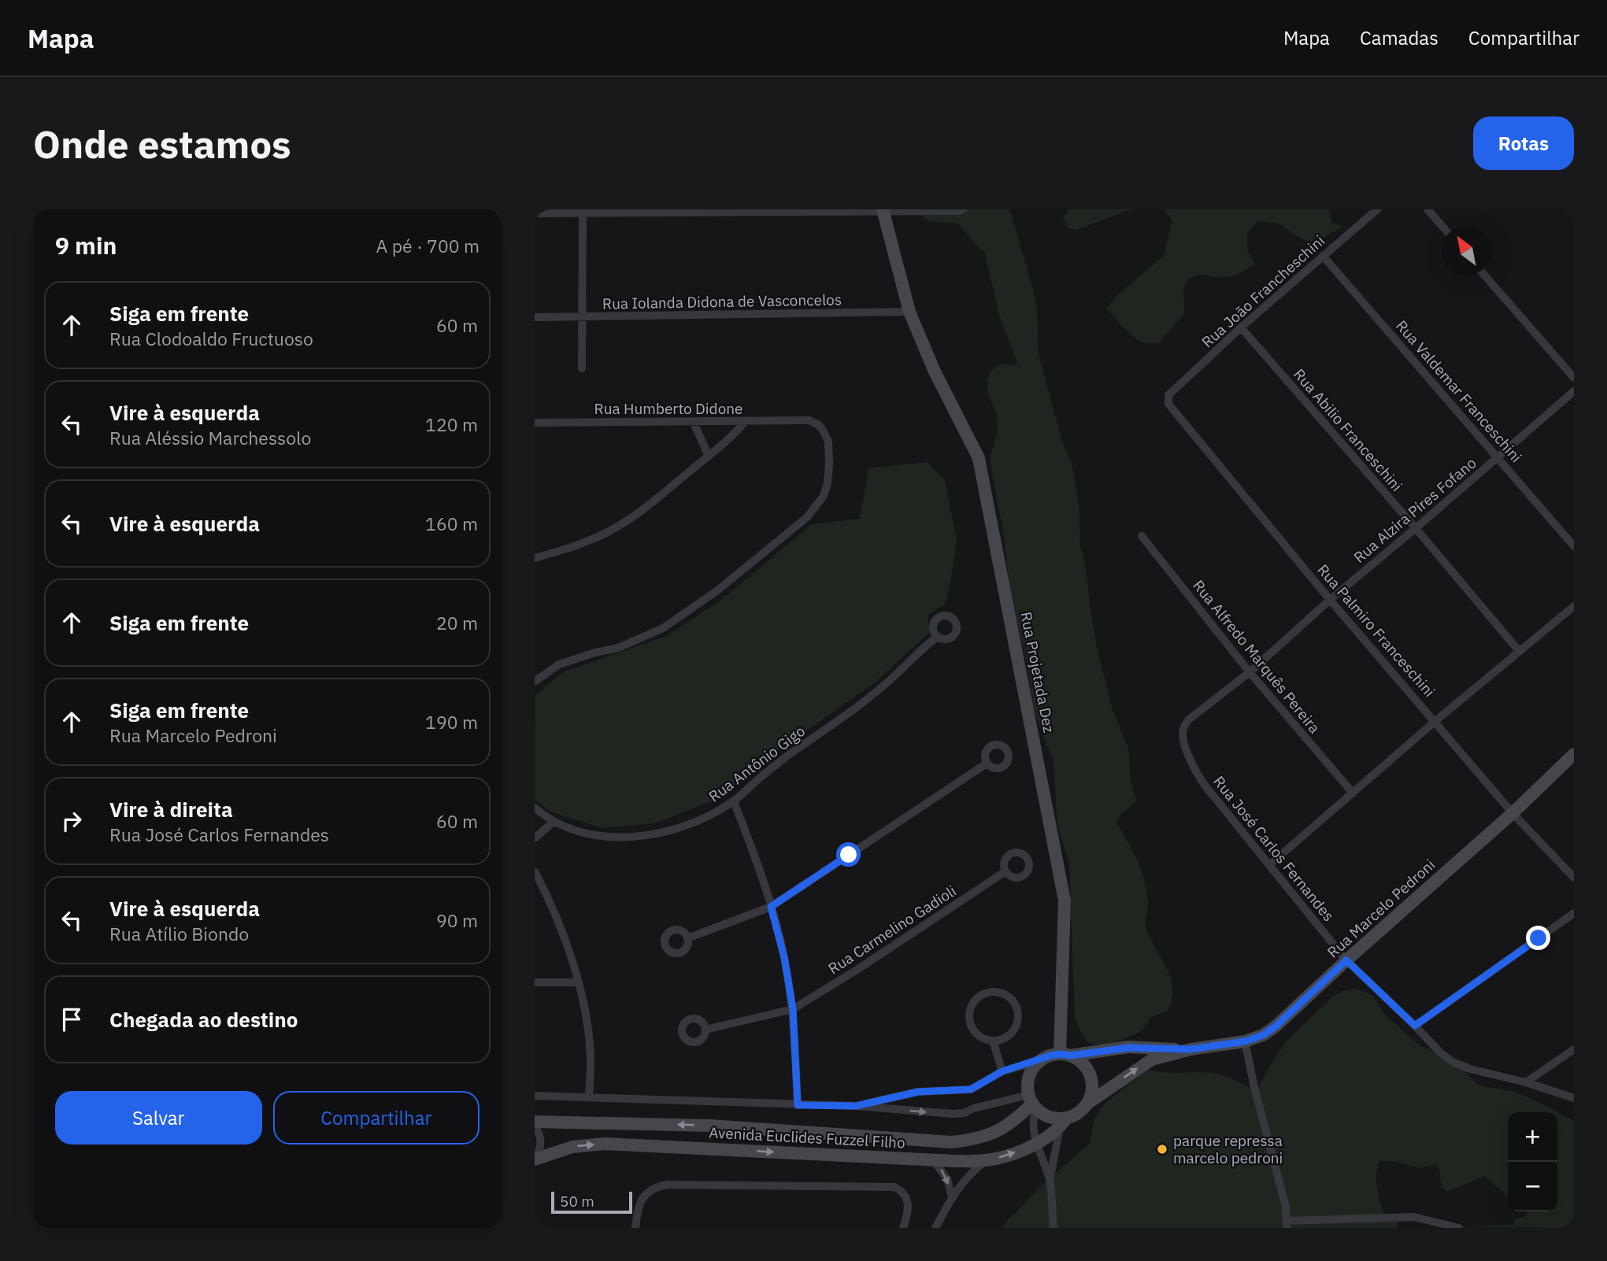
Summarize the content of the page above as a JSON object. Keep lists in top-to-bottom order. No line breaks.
{"streets":{"street":["Rua João Francheschini","Rua Iolanda Didona de Vasconcelos","Rua Valdemar Franceschini","Rua Humberto Didone","Rua Abilio Franceschini","Rua Alzira Píres Fofano","Rua Palmiro Franceschini","Rua Alfredo Marquês Pereira","Rua Projetada Dez","Rua Antônio Gigo","Rua José Carlos Fernandes","Rua Marcelo Pedroni","Rua Carmelino Gadioli","Avenida Euclides Fuzzel Filho"]},"crossings":[["Rua João Francheschini","Rua Valdemar Franceschini"],["Rua João Francheschini","Rua Abilio Franceschini"],["Rua João Francheschini","Rua Palmiro Franceschini"],["Rua Iolanda Didona de Vasconcelos","Rua Projetada Dez"],["Rua Valdemar Franceschini","Rua Alzira Píres Fofano"],["Rua Abilio Franceschini","Rua Alzira Píres Fofano"],["Rua Alzira Píres Fofano","Rua Palmiro Franceschini"],["Rua Alzira Píres Fofano","Rua Alfredo Marquês Pereira"],["Rua Alzira Píres Fofano","Rua José Carlos Fernandes"],["Rua Palmiro Franceschini","Rua Marcelo Pedroni"],["Rua Projetada Dez","Rua Marcelo Pedroni"],["Rua Projetada Dez","Avenida Euclides Fuzzel Filho"],["Rua José Carlos Fernandes","Rua Marcelo Pedroni"],["Rua Marcelo Pedroni","Avenida Euclides Fuzzel Filho"]],"places":["parque repressa marcelo pedroni"],"scale_bar":"50 m","north":"top left","page":{"header":"Mapa","nav":["Mapa","Camadas","Compartilhar"],"buttons":["Rotas",["Salvar","Compartilhar"]],"title":"Onde estamos","heading":["9 min","A pé · 700 m"],"list":[["Siga em frente","Rua Clodoaldo Fructuoso","60 m"],["Vire à esquerda","Rua Aléssio Marchessolo","120 m"],["Vire à esquerda","160 m"],["Siga em frente","20 m"],["Siga em frente","Rua Marcelo Pedroni","190 m"],["Vire à direita","Rua José Carlos Fernandes","60 m"],["Vire à esquerda","Rua Atílio Biondo","90 m"],"Chegada ao destino"],"map_buttons":["+","−"],"scale":"50 m"}}
